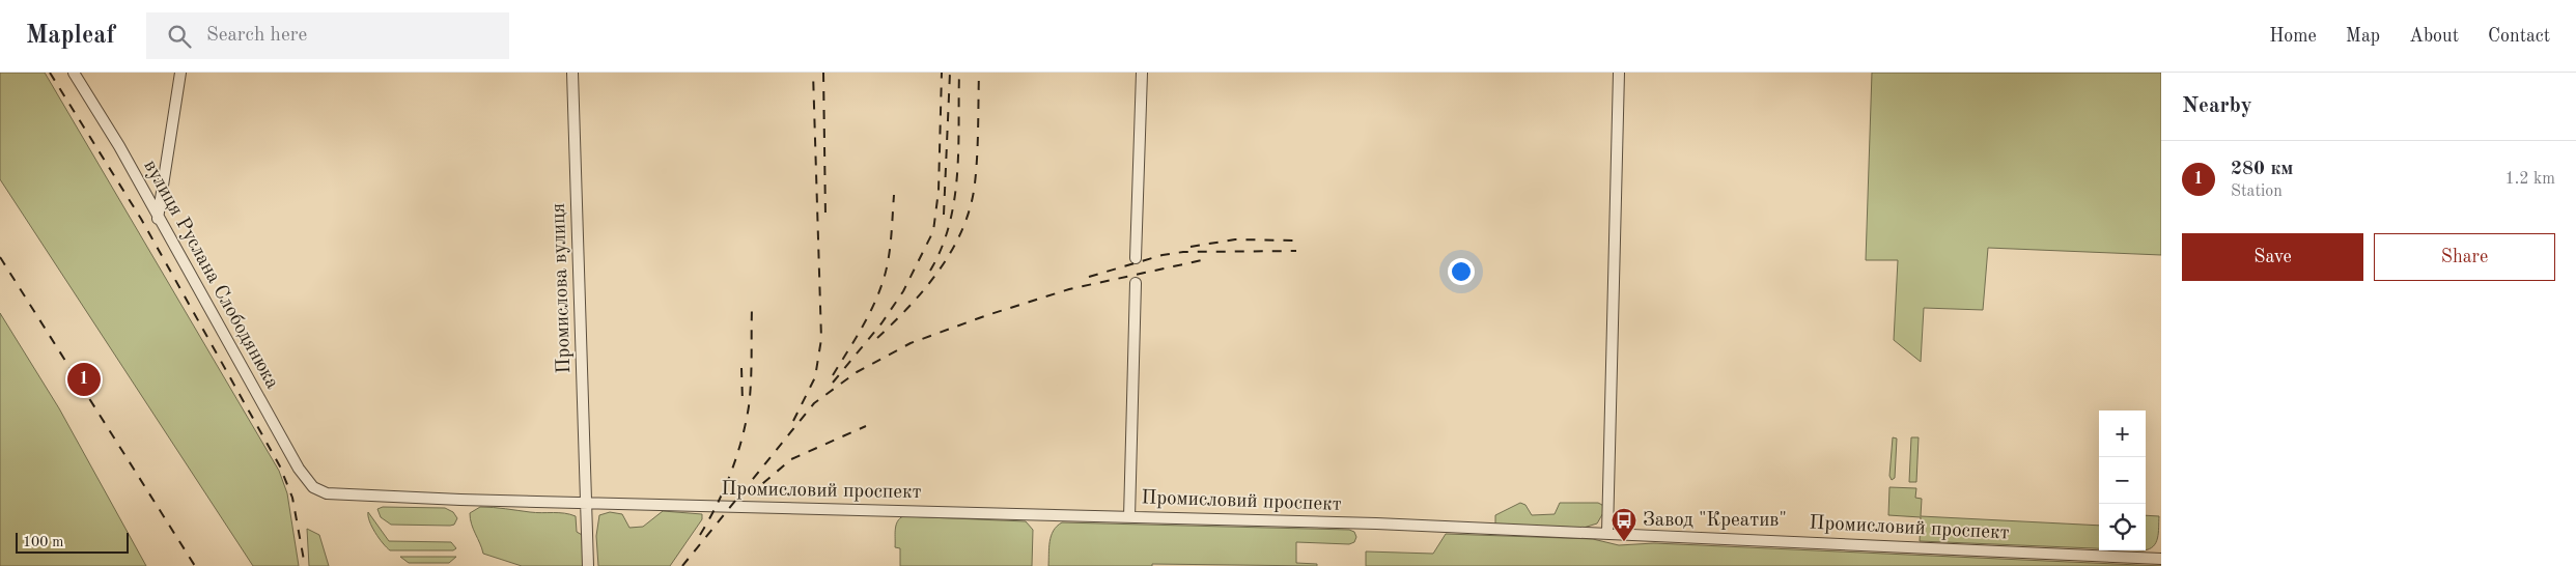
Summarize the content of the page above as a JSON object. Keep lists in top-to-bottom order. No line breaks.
{"streets":{"street":["вулиця Руслана Слободянюка","Промислова вулиця","Промисловий проспект"]},"crossings":[["вулиця Руслана Слободянюка","Промисловий проспект"],["Промислова вулиця","Промисловий проспект"]],"places":{"bus stop":["Завод \"Креатив\""]},"scale_bar":"100 m","page":{"header":"Mapleaf","search":"Search here","nav":["Home","Map","About","Contact"],"heading":"Nearby","list":[{"mark":"1","name":"280 км","note":"Station","value":"1.2 km"}],"buttons":["Save","Share"],"pins":"1","map_buttons":["+","−"],"scale":"100 m"}}
